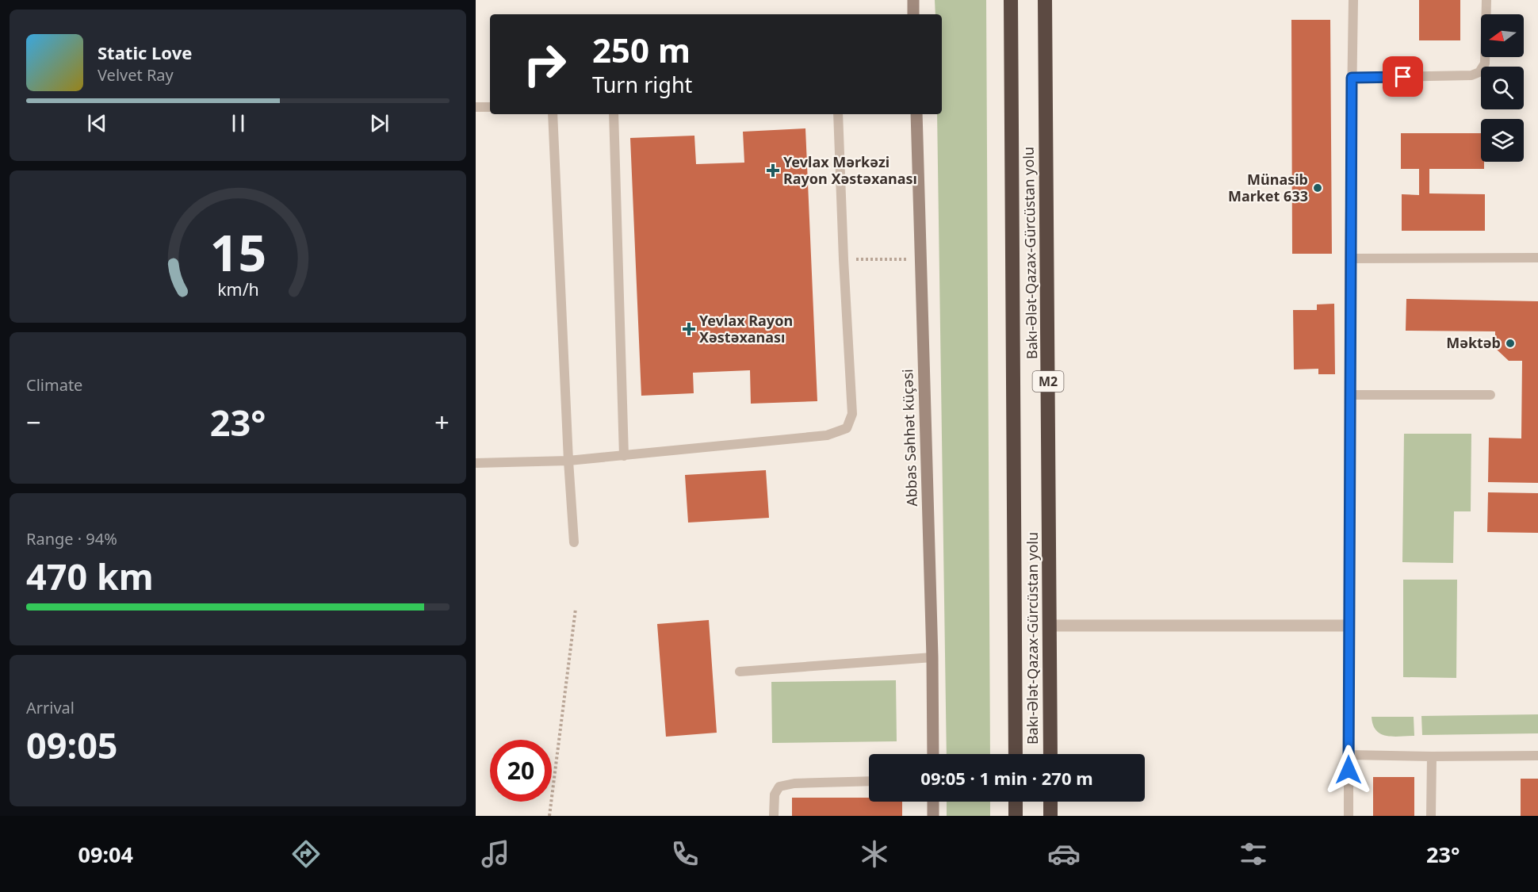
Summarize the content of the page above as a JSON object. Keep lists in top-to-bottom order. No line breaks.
{"streets":{"highway":["Bakı-Ələt-Qazax-Gürcüstan yolu","M2"],"street":["Abbas Səhhət küçəsi"]},"places":{"health":["Yevlax Mərkəzi Rayon Xəstəxanası","Yevlax Rayon Xəstəxanası"],"other":["Münasib Market 633","Məktəb"]},"north":"left","page":{"turn":["250 m","Turn right"],"song":["Static Love","Velvet Ray"],"tile":["Climate",["Range · 94%","470 km"],["Arrival","09:05"]],"heat":["−","23°","+"],"limit":"20","trip":"09:05 · 1 min · 270 m","tabs":["09:04","23°"],"gauge":["15","km/h"]}}
